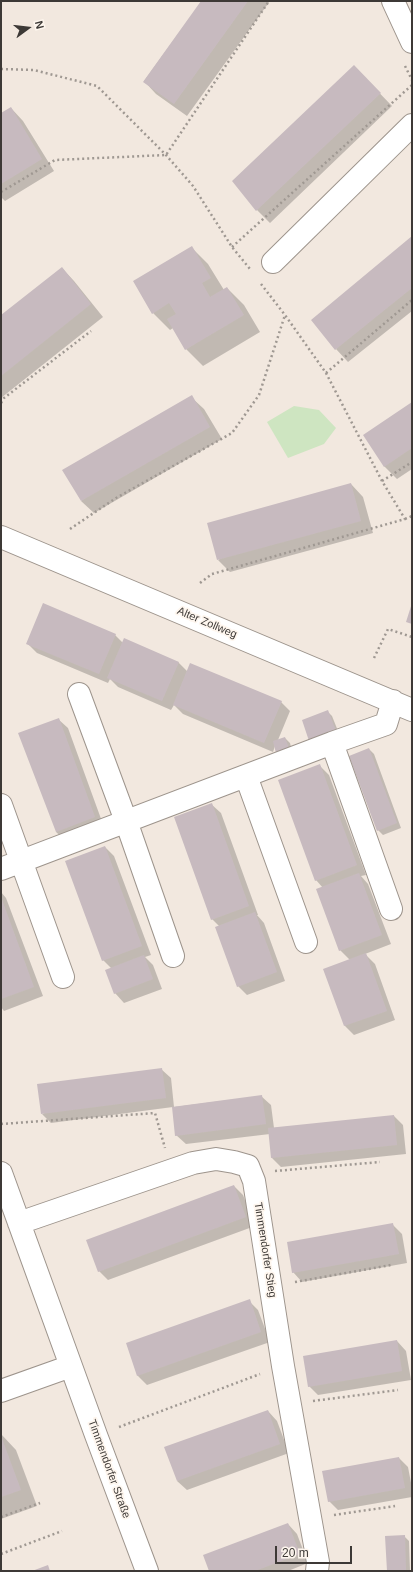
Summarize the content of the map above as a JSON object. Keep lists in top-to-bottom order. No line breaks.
{"streets":{"street":["Alter Zollweg","Timmendorfer Stieg","Timmendorfer Straße"]},"scale_bar":"20 m","north":"right"}
